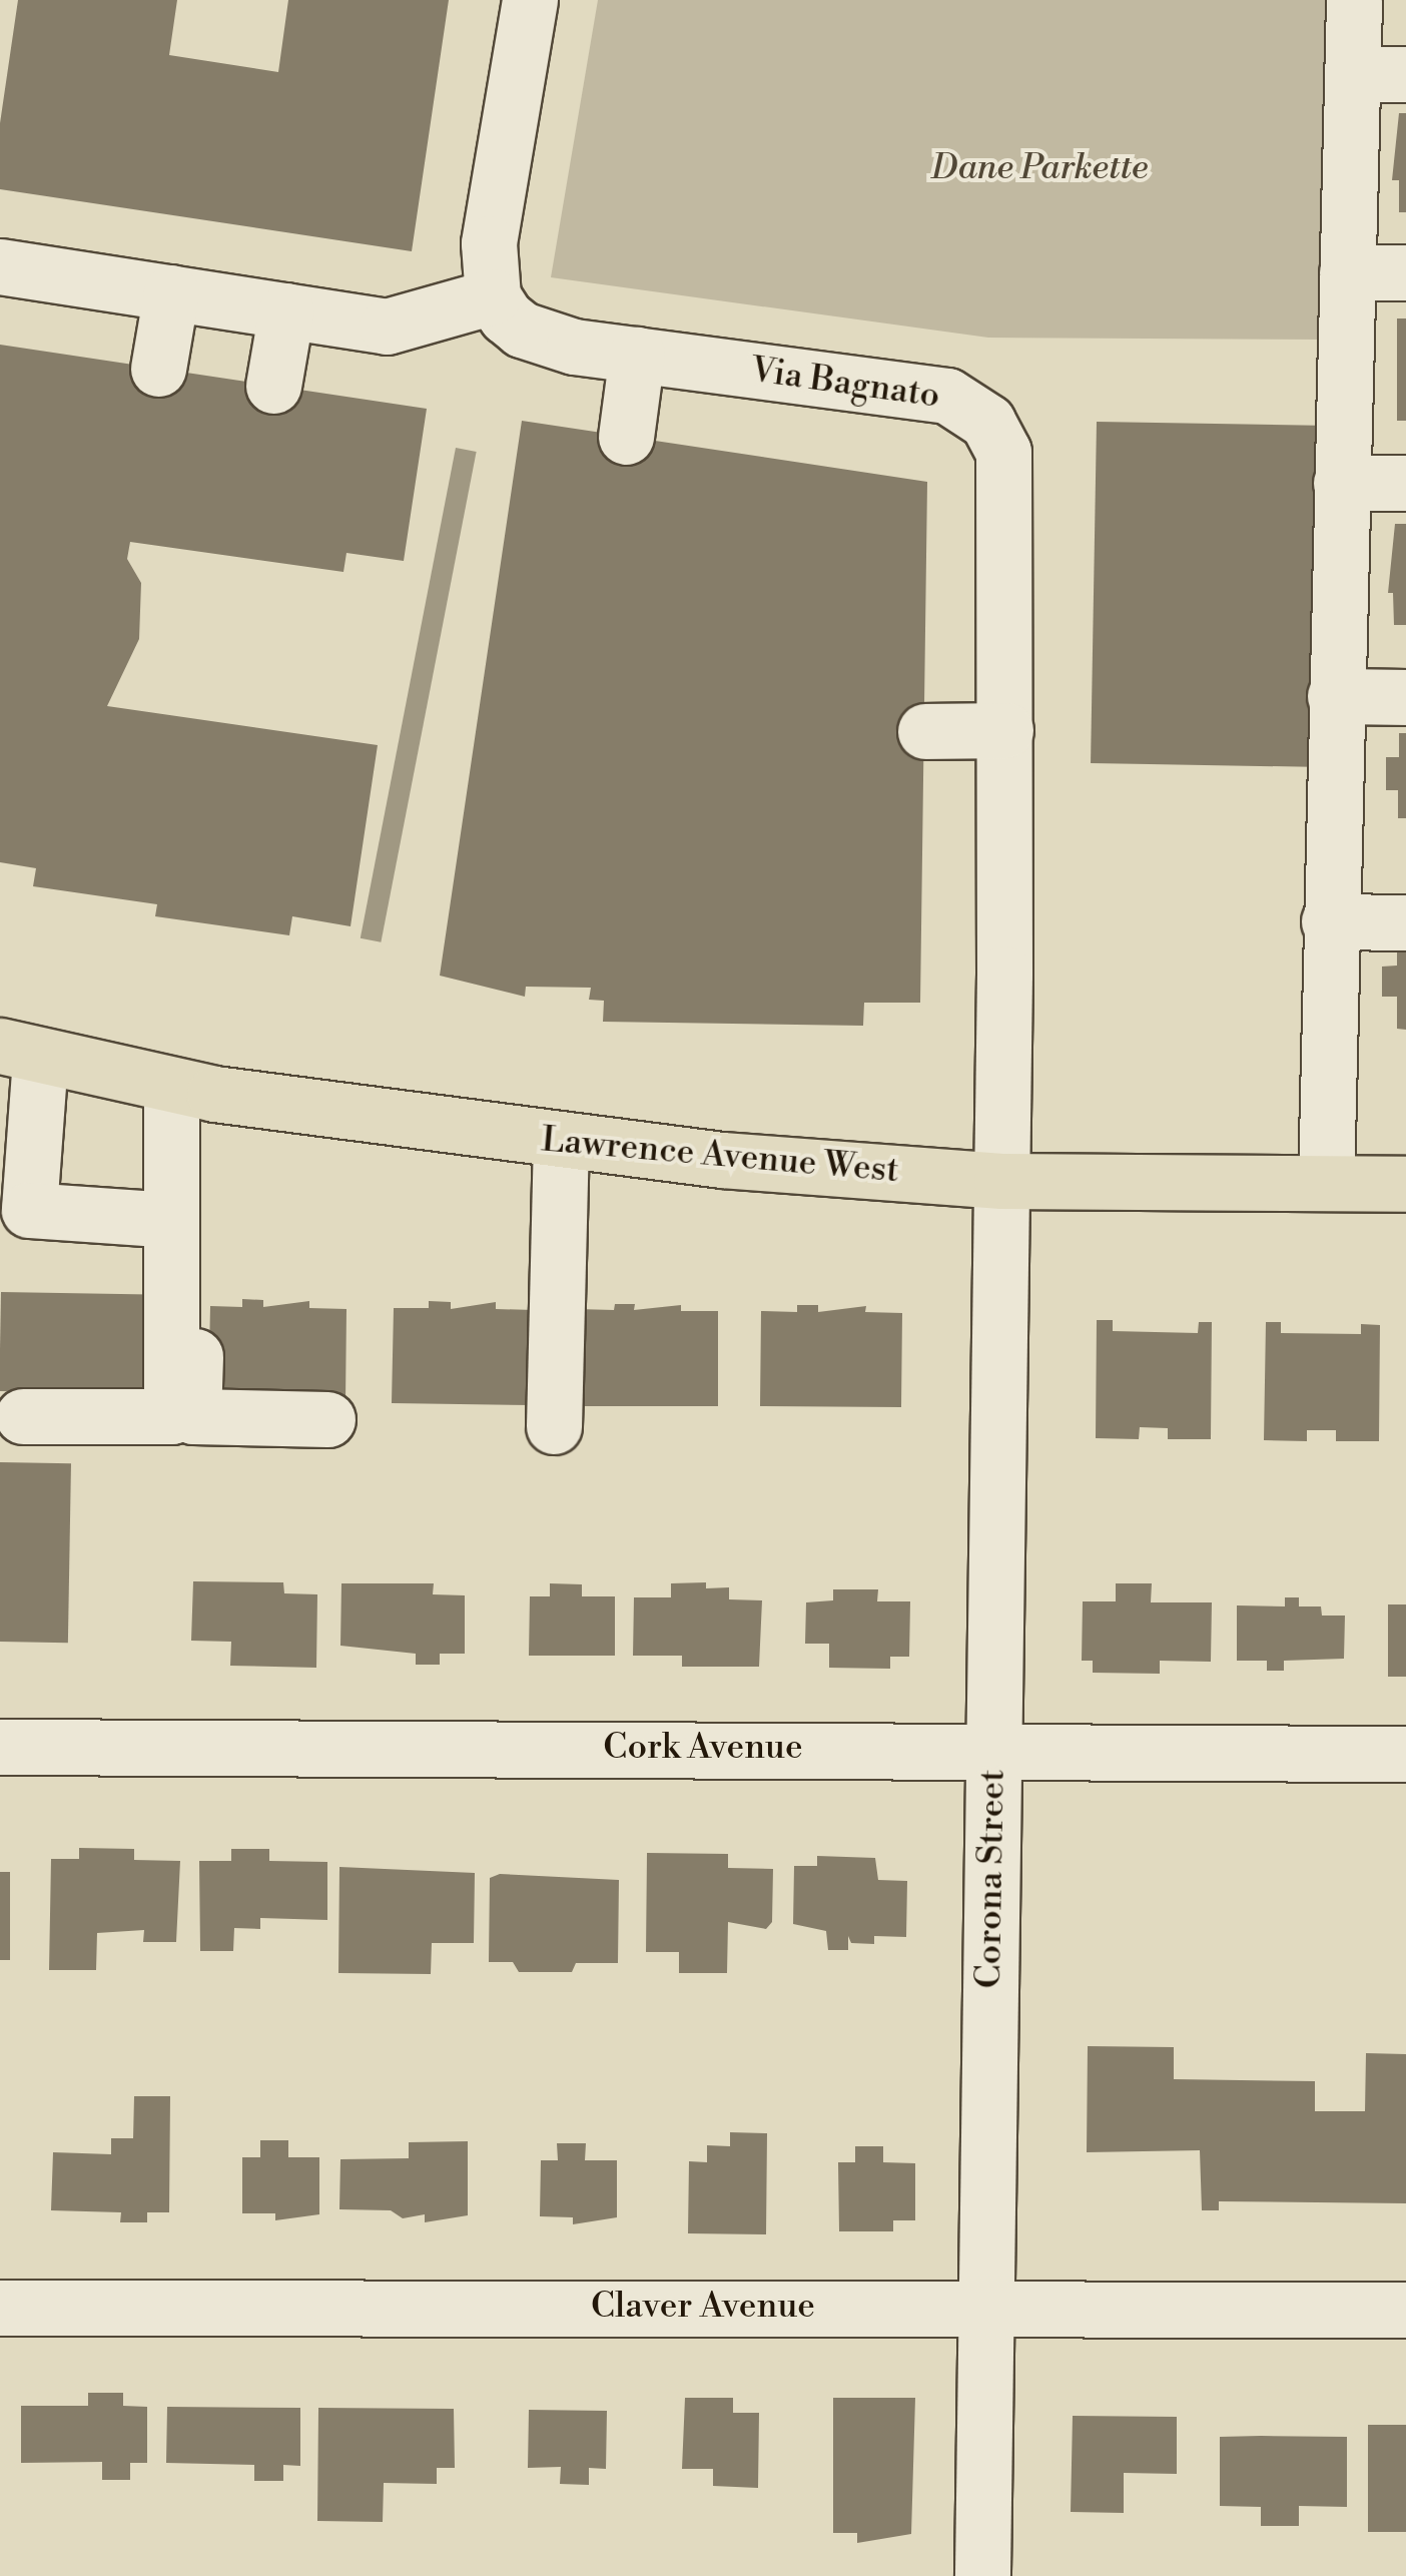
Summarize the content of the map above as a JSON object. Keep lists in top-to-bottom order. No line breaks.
{"streets":{"main road":["Lawrence Avenue West"],"street":["Via Bagnato","Cork Avenue","Corona Street","Claver Avenue"]},"crossings":[["Via Bagnato","Lawrence Avenue West"],["Via Bagnato","Corona Street"],["Lawrence Avenue West","Corona Street"],["Cork Avenue","Corona Street"],["Corona Street","Claver Avenue"]],"parks":["Dane Parkette"]}
